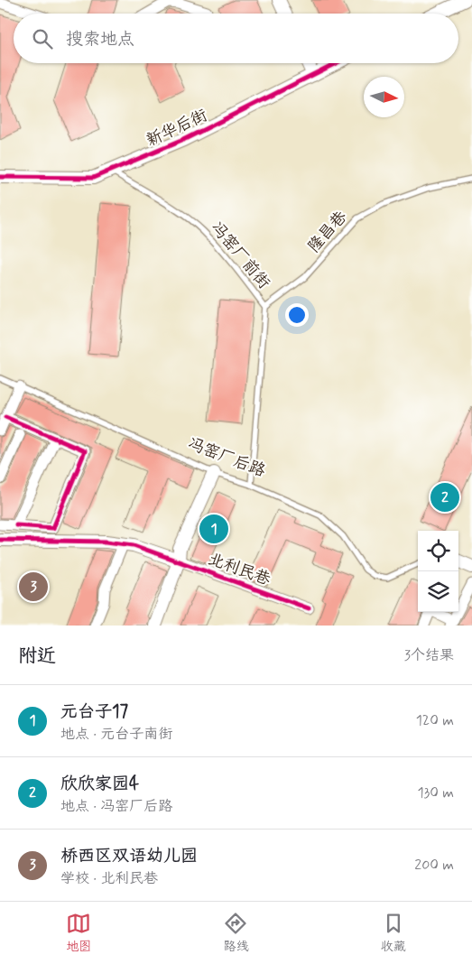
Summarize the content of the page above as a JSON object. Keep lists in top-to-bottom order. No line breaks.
{"streets":{"street":["新华后街","北利民巷"],"lane":["隆昌巷","冯窑厂前街","冯窑厂后路"]},"crossings":[["新华后街","冯窑厂前街"],["隆昌巷","冯窑厂前街"],["冯窑厂前街","冯窑厂后路"]],"north":"right","page":{"search":"搜索地点","pins":["2","1","3"],"heading":["附近","3个结果"],"list":[{"mark":"1","name":"元台子17","note":"地点 · 元台子南街","value":"120 m"},{"mark":"2","name":"欣欣家园4","note":"地点 · 冯窑厂后路","value":"130 m"},{"mark":"3","name":"桥西区双语幼儿园","note":"学校 · 北利民巷","value":"200 m"}],"nav":["地图","路线","收藏"]}}
